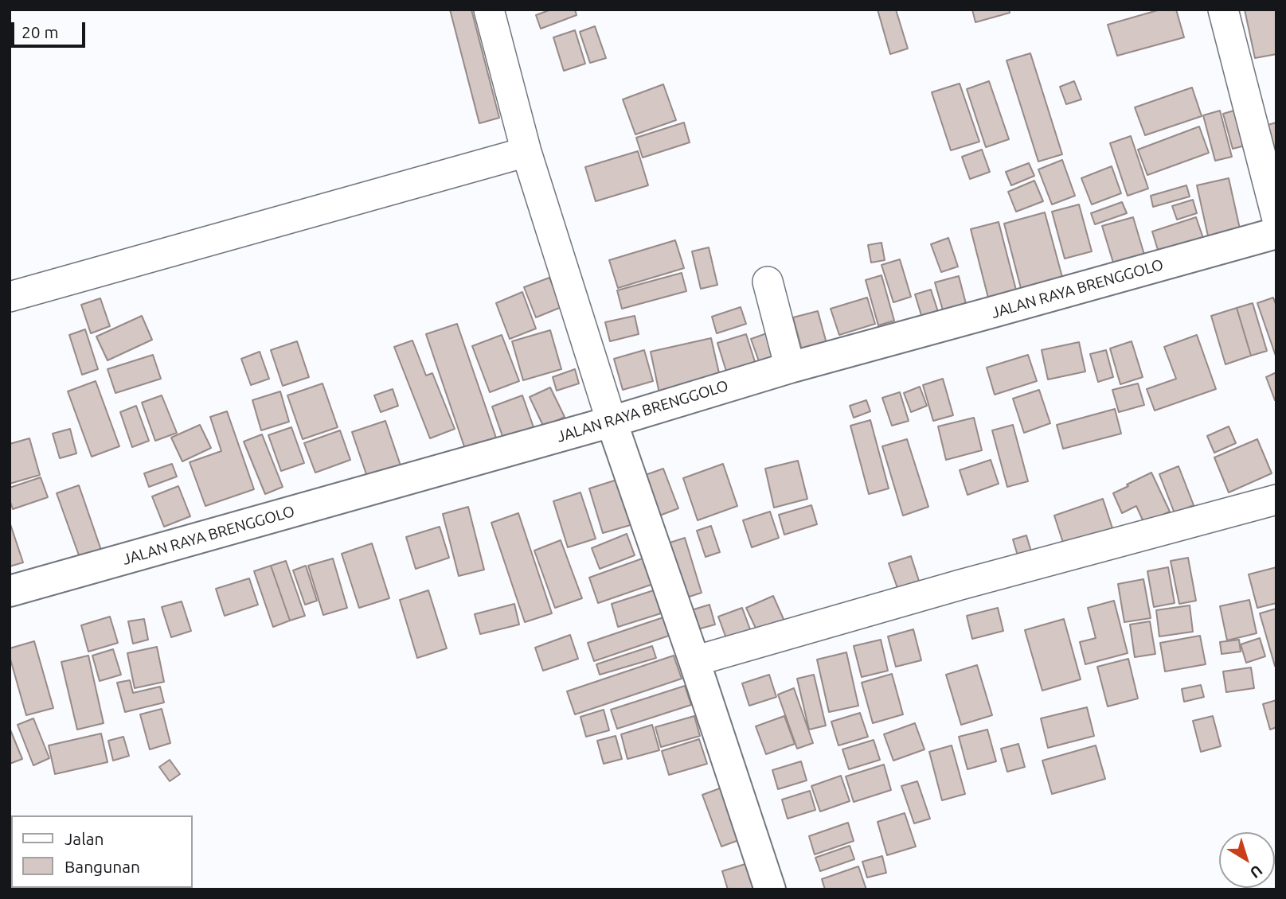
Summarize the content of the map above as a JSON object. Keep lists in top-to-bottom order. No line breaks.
{"streets":{"main road":["JALAN RAYA BRENGGOLO"]},"legend":["Jalan","Bangunan"],"scale_bar":"20 m","north":"bottom right"}
